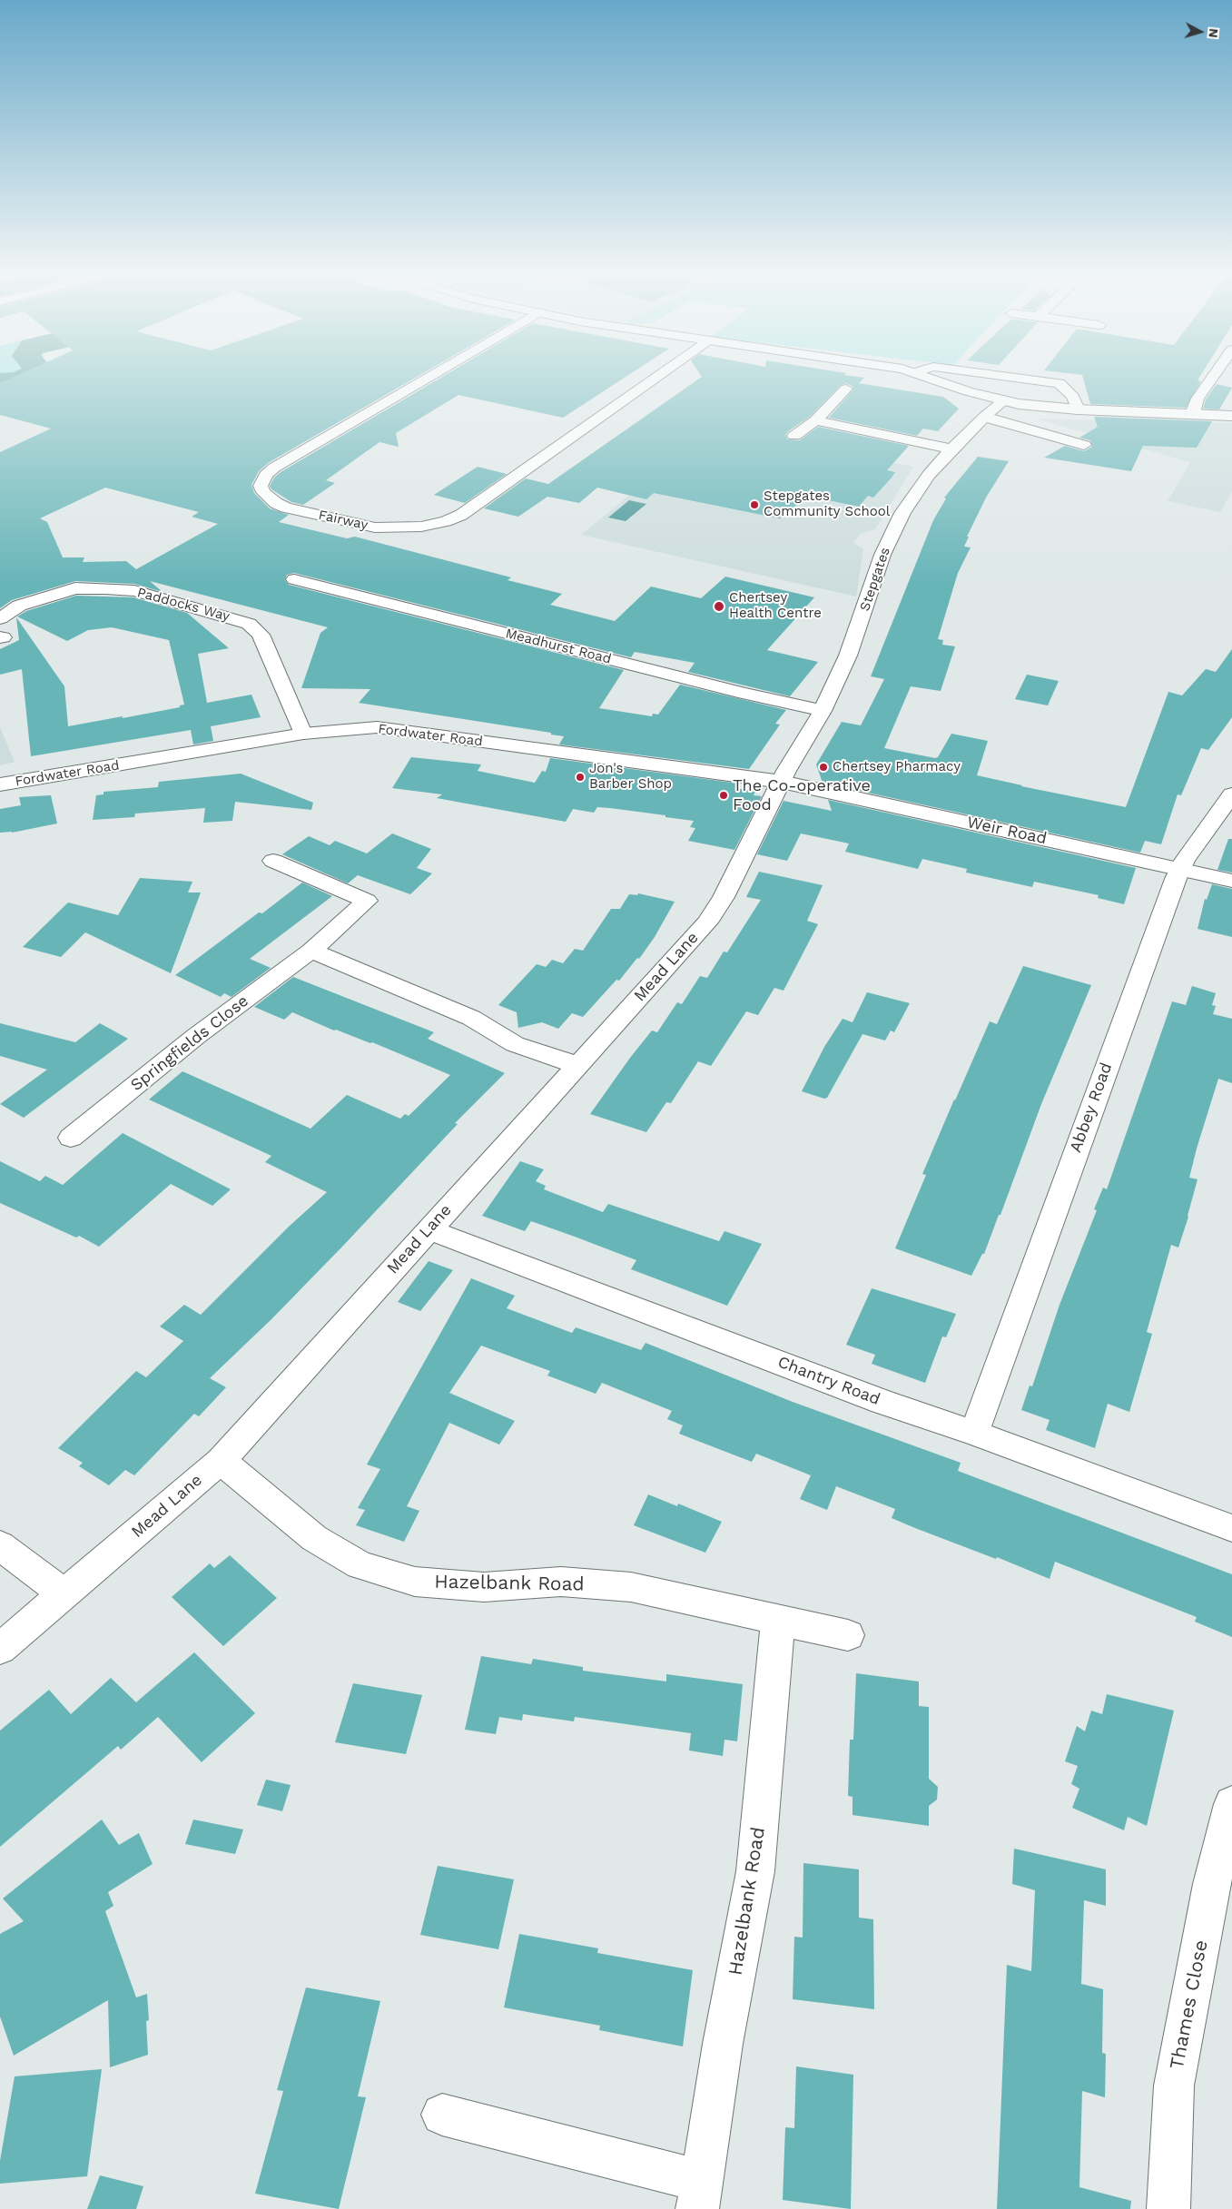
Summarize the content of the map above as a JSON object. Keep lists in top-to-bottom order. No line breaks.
{"streets":{"street":["Fairway","Stepgates","Paddocks Way","Meadhurst Road","Fordwater Road","Weir Road","Mead Lane","Springfields Close","Abbey Road","Chantry Road","Hazelbank Road","Thames Close"]},"crossings":[["Stepgates","Meadhurst Road"],["Stepgates","Fordwater Road"],["Stepgates","Weir Road"],["Stepgates","Mead Lane"],["Paddocks Way","Fordwater Road"],["Fordwater Road","Weir Road"],["Fordwater Road","Mead Lane"],["Weir Road","Mead Lane"],["Weir Road","Abbey Road"],["Mead Lane","Chantry Road"],["Mead Lane","Hazelbank Road"],["Abbey Road","Chantry Road"]],"places":["Stepgates Community School","Chertsey Health Centre","Chertsey Pharmacy","Jon's Barber Shop","The Co-operative Food"],"north":"right"}
